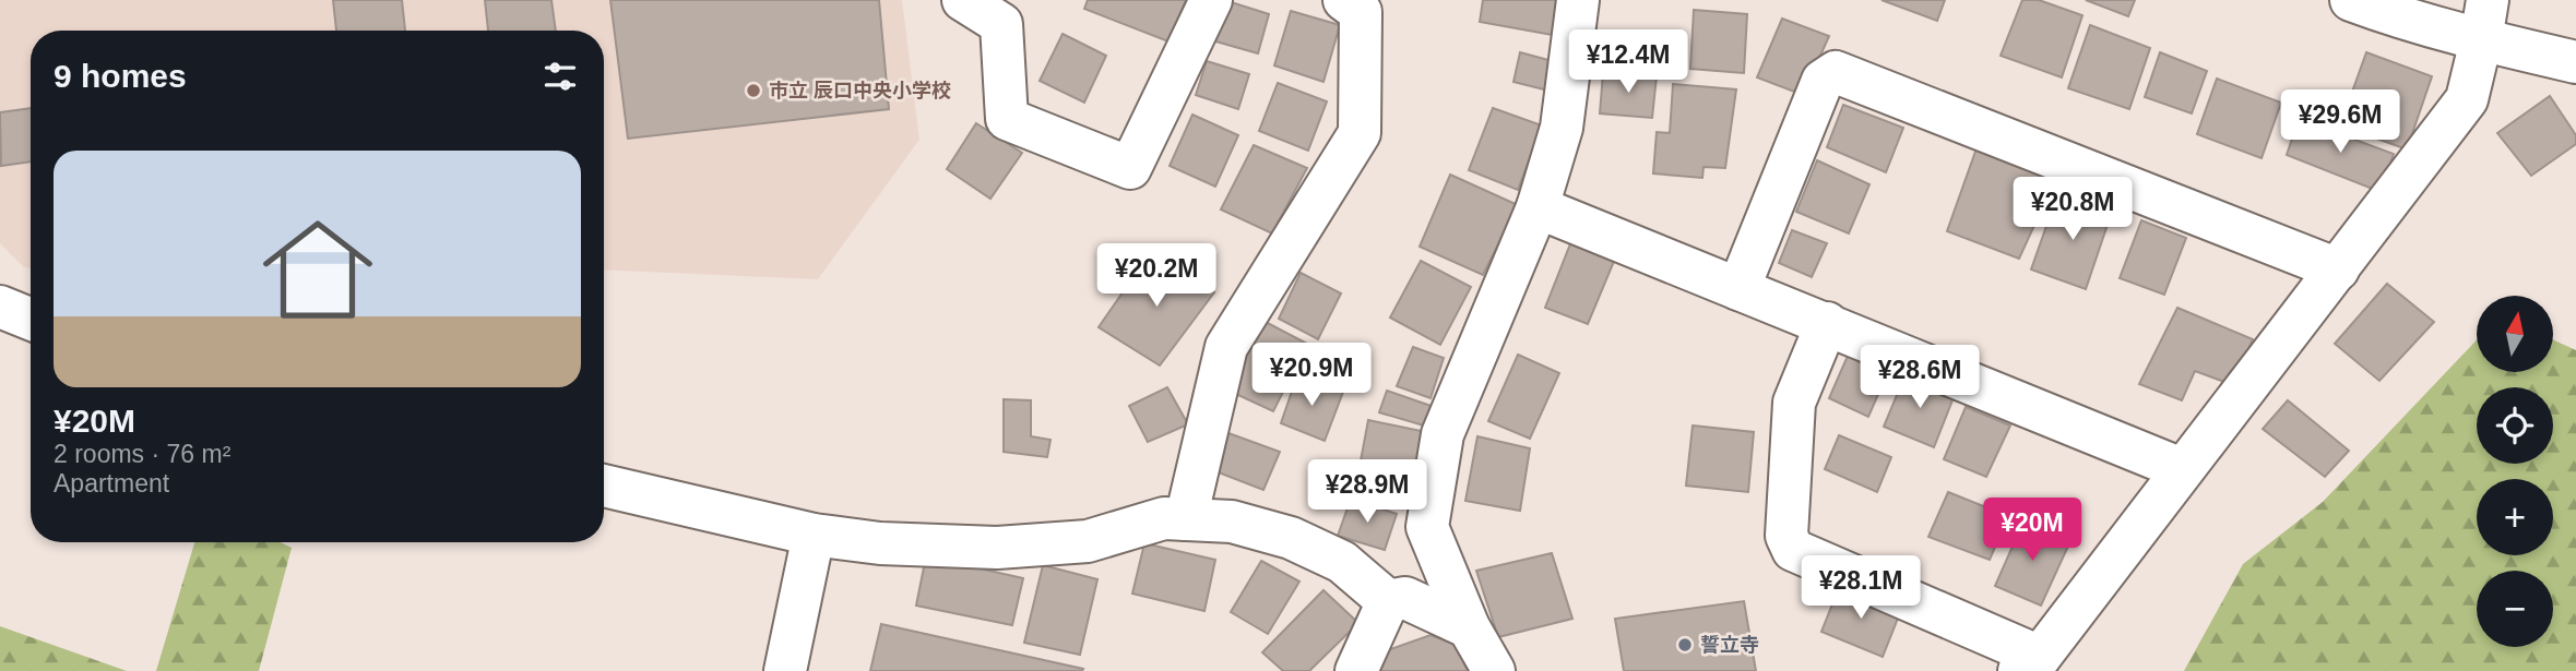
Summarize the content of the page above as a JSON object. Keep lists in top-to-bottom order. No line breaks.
{"places":["市立 辰口中央小学校","誓立寺"],"north":"top","page":{"price":["¥12.4M","¥29.6M","¥20.8M","¥20.2M","¥20.9M","¥28.6M","¥28.9M","¥20M","¥28.1M"],"heading":"9 homes","list":[{"name":"¥20M","note":"2 rooms · 76 m² · Apartment"}],"map_buttons":["+","−"]}}
